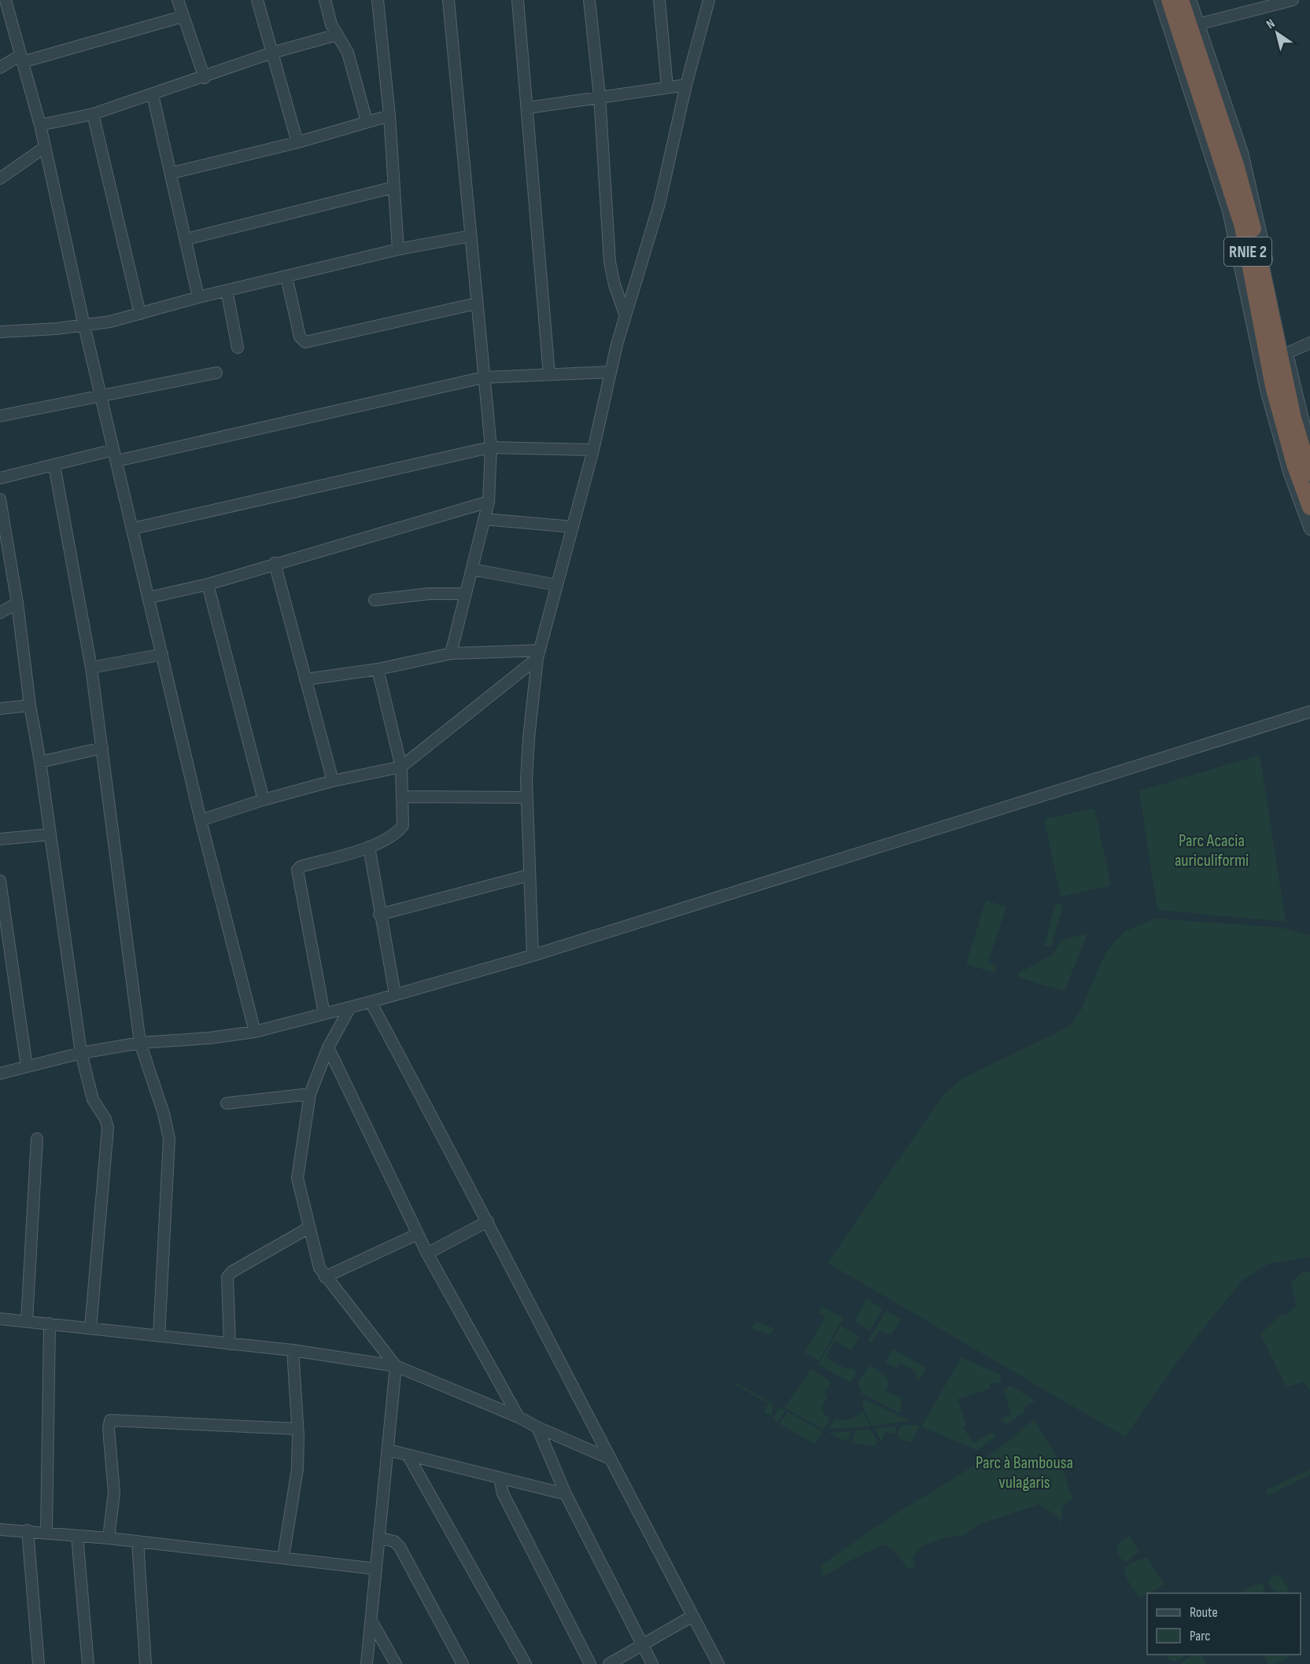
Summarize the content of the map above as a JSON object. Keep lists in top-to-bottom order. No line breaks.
{"streets":{"highway":["RNIE 2"]},"parks":["Parc Acacia auriculiformi","Parc à Bambousa vulagaris"],"legend":["Route","Parc"],"north":"top left"}
